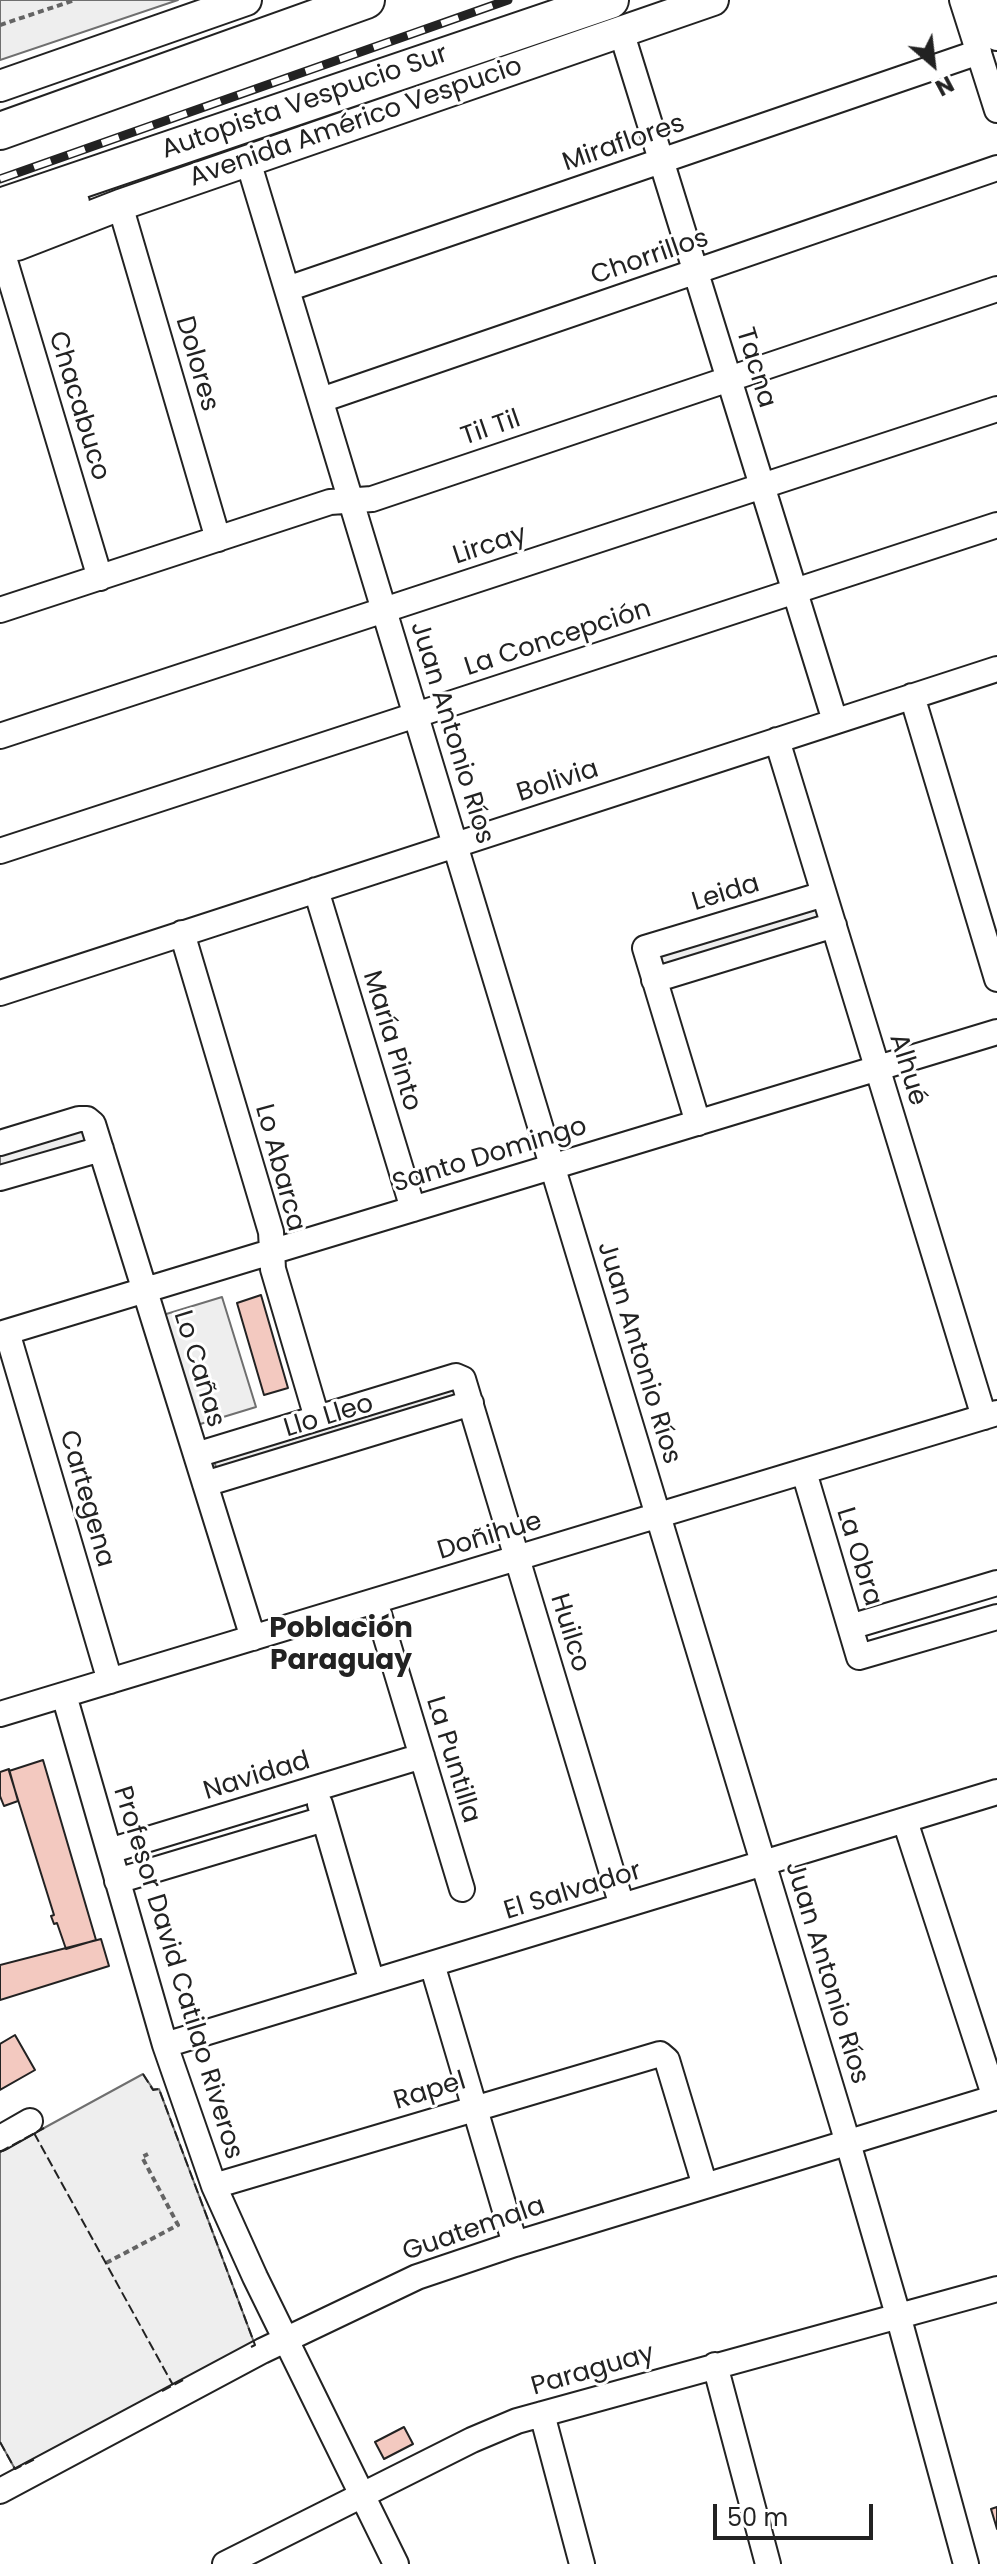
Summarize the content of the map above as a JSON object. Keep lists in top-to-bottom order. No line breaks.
{"streets":{"highway":["Autopista Vespucio Sur"],"main road":["Avenida Américo Vespucio"],"street":["Miraflores","Chorrillos","Dolores","Tacna","Chacabuco","Til Til","Lircay","La Concepción","Juan Antonio Ríos","Bolivia","Leida","María Pinto","Alhué","Santo Domingo","Lo Abarca","Lo Cañas","Llo Lleo","Cartegena","Doñihue","La Obra","Huilco","La Puntilla","Navidad","El Salvador","Profesor David Catilao Riveros","Rapel","Guatemala","Paraguay"]},"crossings":[["Autopista Vespucio Sur","Avenida Américo Vespucio"],["Autopista Vespucio Sur","Tacna"],["Avenida Américo Vespucio","Dolores"],["Avenida Américo Vespucio","Tacna"],["Avenida Américo Vespucio","Chacabuco"],["Avenida Américo Vespucio","Juan Antonio Ríos"],["Miraflores","Tacna"],["Miraflores","Juan Antonio Ríos"],["Chorrillos","Tacna"],["Chorrillos","Juan Antonio Ríos"],["Dolores","Til Til"],["Tacna","Til Til"],["Tacna","Lircay"],["Tacna","La Concepción"],["Tacna","Bolivia"],["Chacabuco","Til Til"],["Til Til","Juan Antonio Ríos"],["Lircay","Juan Antonio Ríos"],["La Concepción","Juan Antonio Ríos"],["Juan Antonio Ríos","Bolivia"],["Juan Antonio Ríos","Santo Domingo"],["Juan Antonio Ríos","Doñihue"],["Juan Antonio Ríos","El Salvador"],["Juan Antonio Ríos","Guatemala"],["Juan Antonio Ríos","Paraguay"],["Bolivia","María Pinto"],["Bolivia","Alhué"],["Bolivia","Lo Abarca"],["Leida","Alhué"],["María Pinto","Santo Domingo"],["Alhué","Santo Domingo"],["Alhué","Doñihue"],["Santo Domingo","Lo Abarca"],["Santo Domingo","Lo Cañas"],["Santo Domingo","Cartegena"],["Lo Abarca","Llo Lleo"],["Lo Cañas","Llo Lleo"],["Lo Cañas","Doñihue"],["Llo Lleo","Huilco"],["Cartegena","Doñihue"],["Doñihue","La Obra"],["Doñihue","Huilco"],["Doñihue","La Puntilla"],["Doñihue","Profesor David Catilao Riveros"],["Huilco","El Salvador"],["La Puntilla","Navidad"],["Navidad","Profesor David Catilao Riveros"],["El Salvador","Profesor David Catilao Riveros"],["Profesor David Catilao Riveros","Rapel"],["Profesor David Catilao Riveros","Guatemala"],["Profesor David Catilao Riveros","Paraguay"],["Rapel","Guatemala"]],"districts":["Población Paraguay"],"scale_bar":"50 m","north":"bottom right"}
